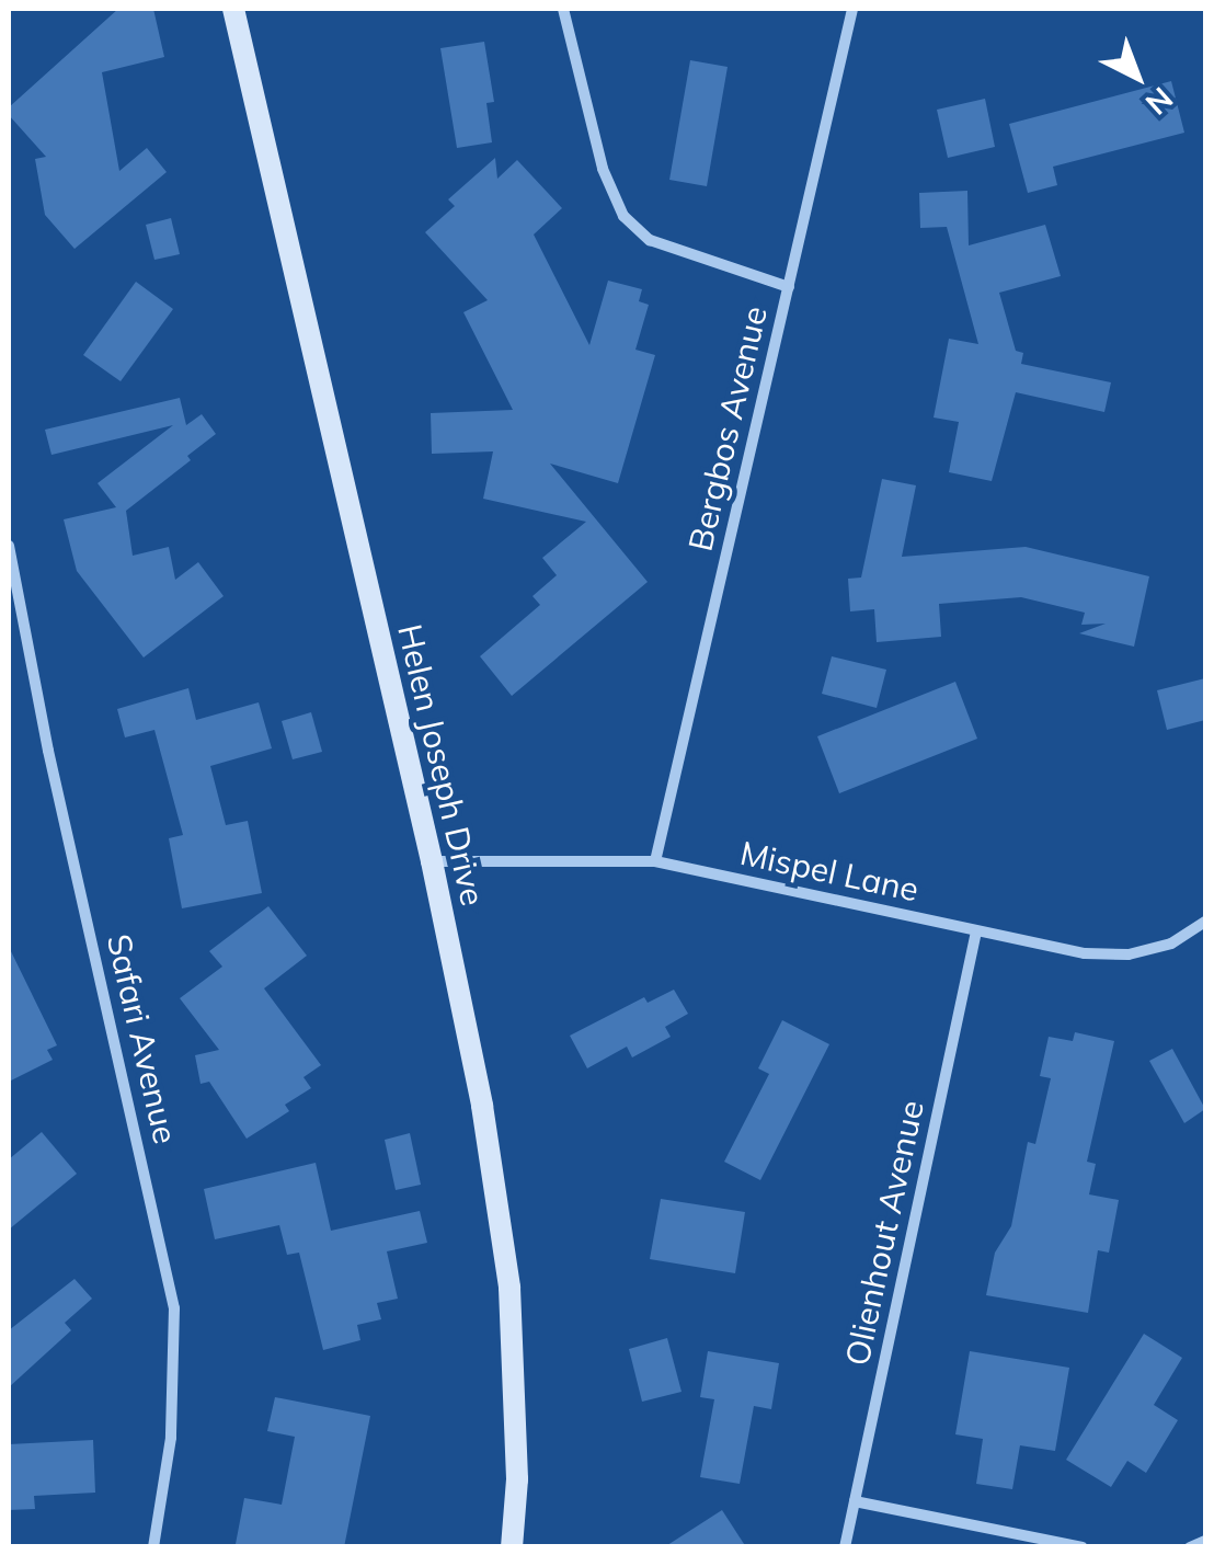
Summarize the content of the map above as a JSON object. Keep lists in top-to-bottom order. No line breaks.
{"streets":{"street":["Bergbos Avenue","Helen Joseph Drive","Mispel Lane","Safari Avenue","Olienhout Avenue"]},"crossings":[["Bergbos Avenue","Mispel Lane"],["Helen Joseph Drive","Mispel Lane"],["Mispel Lane","Olienhout Avenue"]],"north":"bottom right"}
